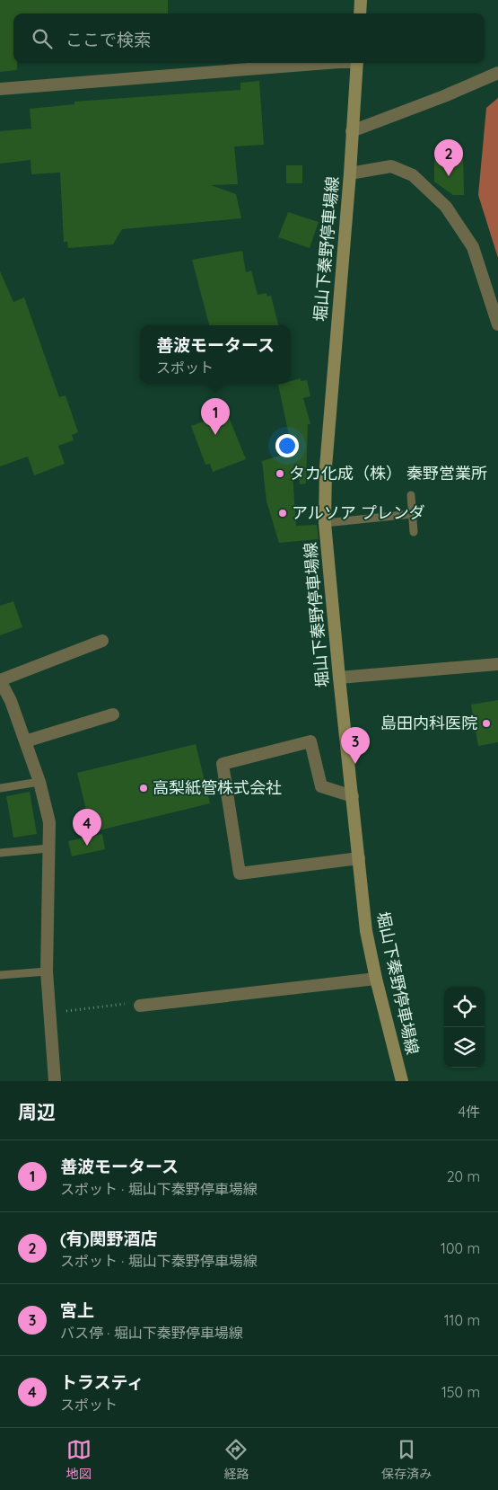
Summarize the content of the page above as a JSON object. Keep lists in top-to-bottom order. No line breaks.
{"streets":{"main road":["堀山下秦野停車場線"]},"places":["タカ化成（株） 秦野営業所","アルソア プレンダ","島田内科医院","高梨紙管株式会社"],"page":{"search":"ここで検索","pins":["2","1","3","4"],"popup":["善波モータース","スポット"],"heading":["周辺","4件"],"list":[{"mark":"1","name":"善波モータース","note":"スポット · 堀山下秦野停車場線","value":"20 m"},{"mark":"2","name":"(有)関野酒店","note":"スポット · 堀山下秦野停車場線","value":"100 m"},{"mark":"3","name":"宮上","note":"バス停 · 堀山下秦野停車場線","value":"110 m"},{"mark":"4","name":"トラスティ","note":"スポット","value":"150 m"}],"nav":["地図","経路","保存済み"]}}
